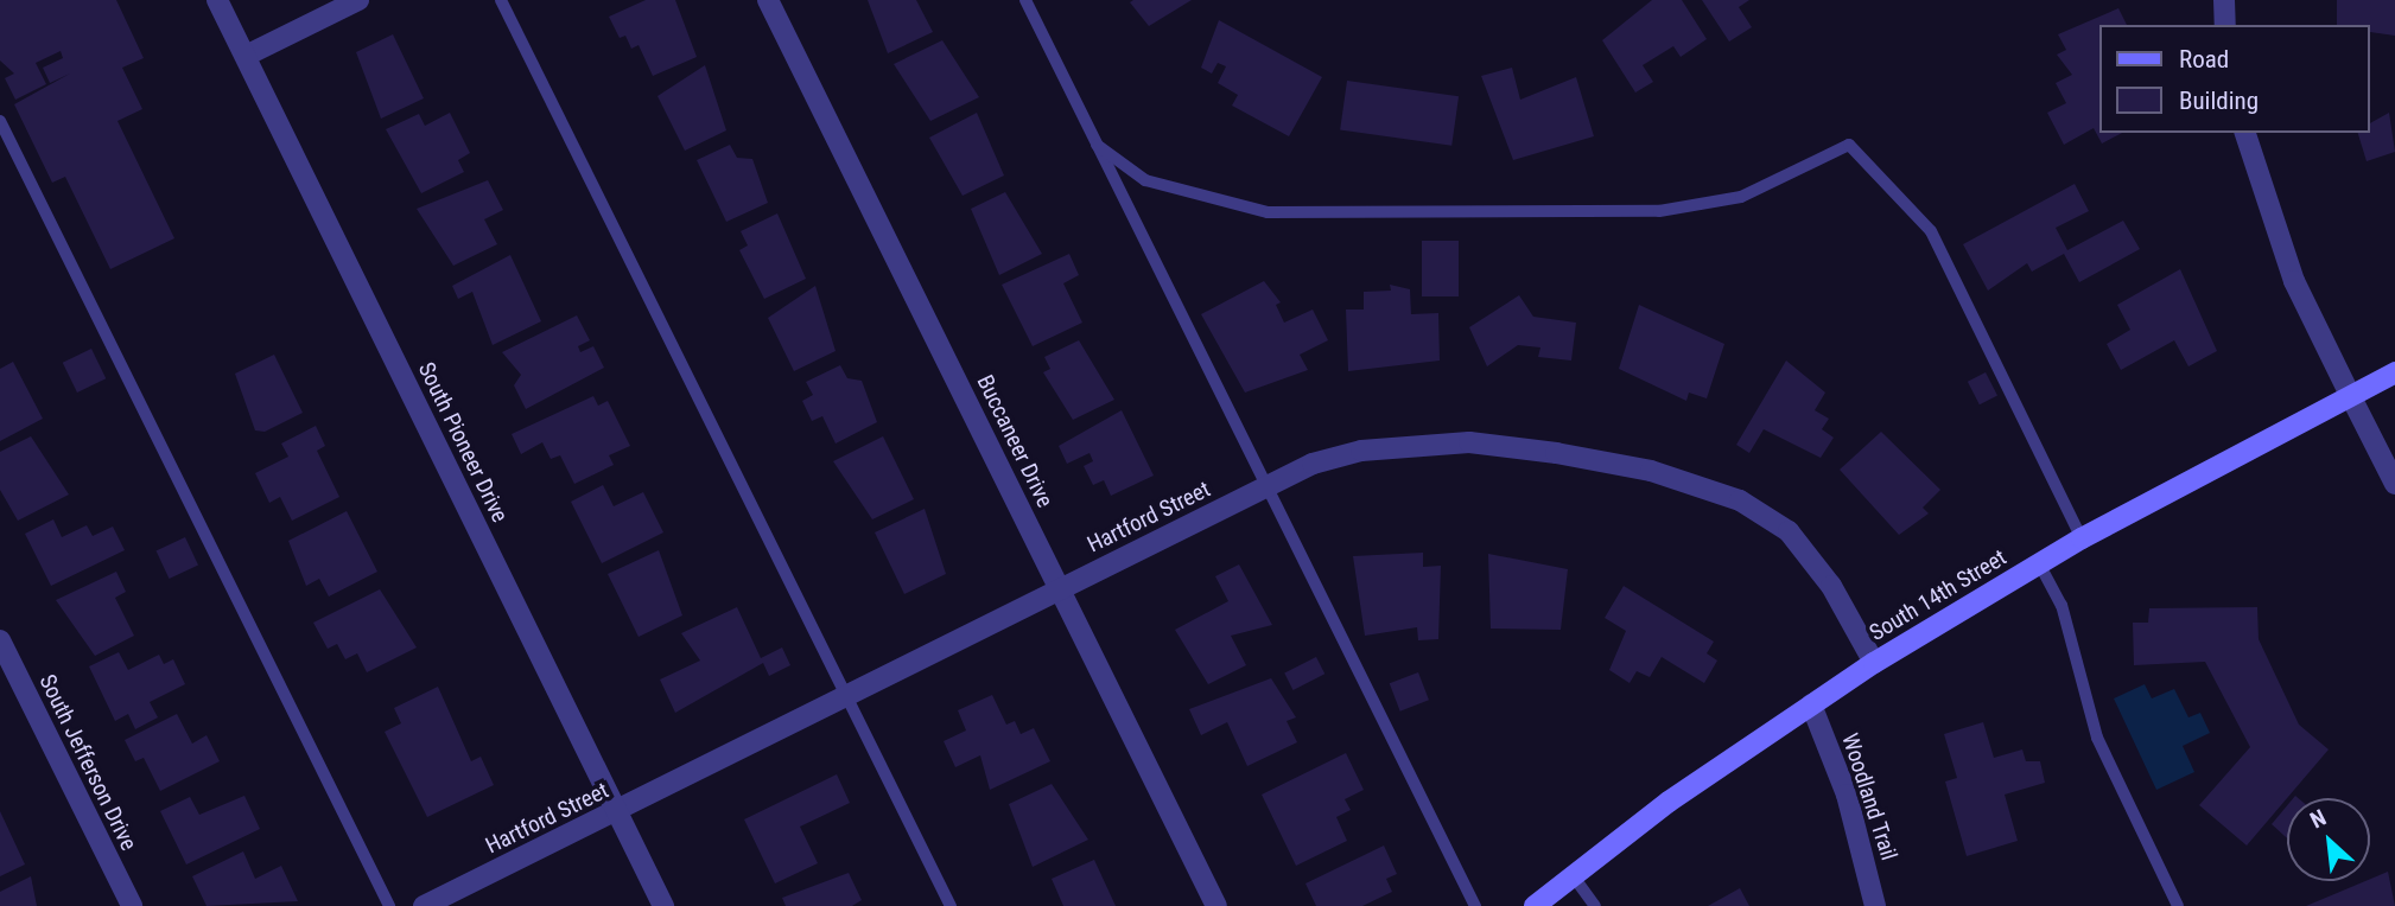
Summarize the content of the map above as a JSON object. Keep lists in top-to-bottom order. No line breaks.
{"streets":{"main road":["South 14th Street"],"street":["Buccaneer Drive","South Pioneer Drive","Hartford Street","South Jefferson Drive","Woodland Trail"]},"crossings":[["Buccaneer Drive","Hartford Street"],["South Pioneer Drive","Hartford Street"],["Hartford Street","South 14th Street"],["South 14th Street","Woodland Trail"]],"legend":["Road","Building"],"north":"top left"}
